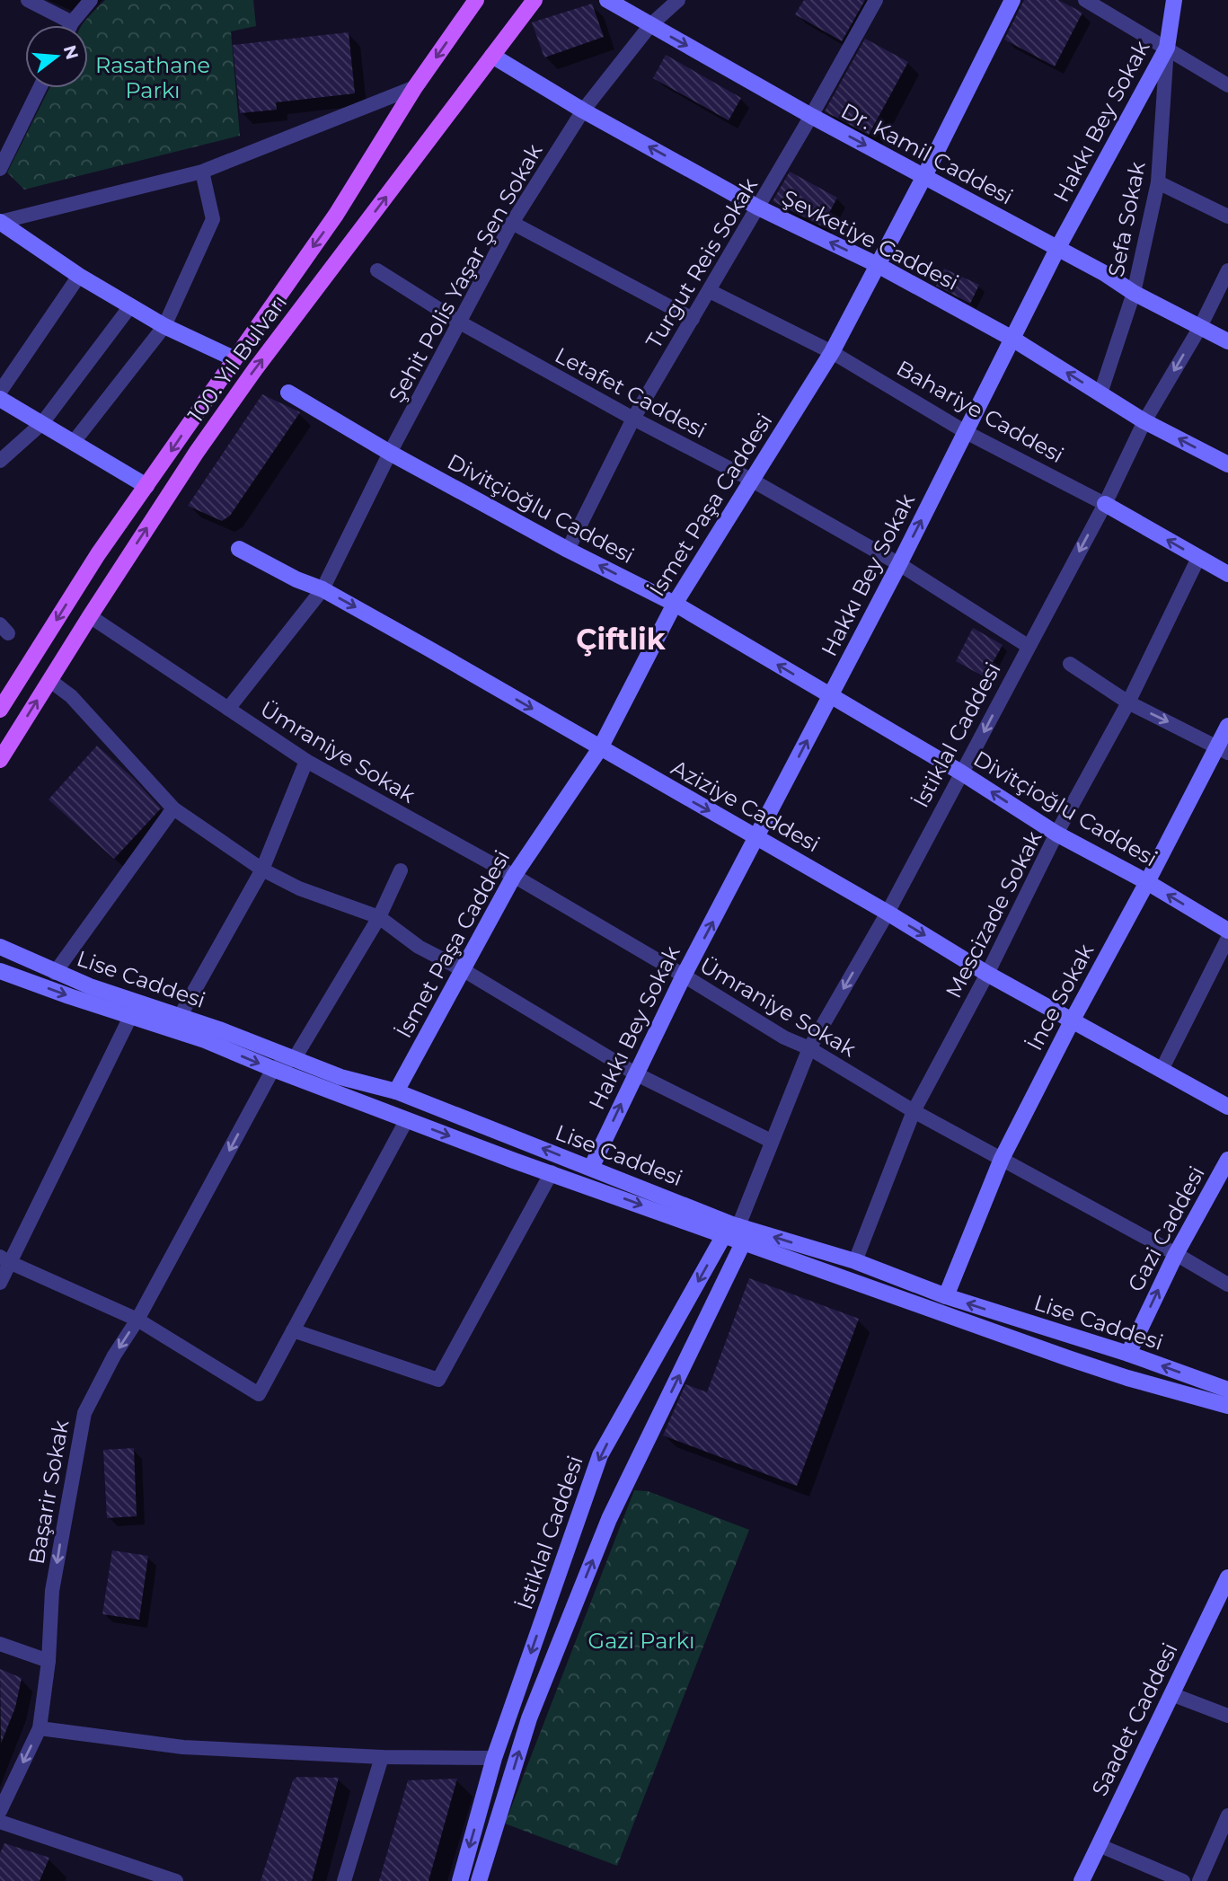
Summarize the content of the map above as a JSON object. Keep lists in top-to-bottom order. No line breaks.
{"streets":{"main road":["Hakkı Bey Sokak","Dr. Kamil Caddesi","Şevketiye Caddesi","100. Yıl Bulvarı","Bahariye Caddesi","İsmet Paşa Caddesi","Divitçioğlu Caddesi","İstiklal Caddesi","Aziziye Caddesi","Lise Caddesi","İnce Sokak","Gazi Caddesi","Saadet Caddesi"],"street":["Sefa Sokak","Turgut Reis Sokak","Şehit Polis Yaşar Şen Sokak","Letafet Caddesi","Ümraniye Sokak","Mescizade Sokak","Başarir Sokak"]},"crossings":[["Hakkı Bey Sokak","Dr. Kamil Caddesi"],["Hakkı Bey Sokak","Sefa Sokak"],["Hakkı Bey Sokak","Şevketiye Caddesi"],["Hakkı Bey Sokak","Letafet Caddesi"],["Hakkı Bey Sokak","Bahariye Caddesi"],["Hakkı Bey Sokak","Divitçioğlu Caddesi"],["Hakkı Bey Sokak","Ümraniye Sokak"],["Hakkı Bey Sokak","Aziziye Caddesi"],["Hakkı Bey Sokak","Lise Caddesi"],["Dr. Kamil Caddesi","Sefa Sokak"],["Dr. Kamil Caddesi","Turgut Reis Sokak"],["Dr. Kamil Caddesi","Şehit Polis Yaşar Şen Sokak"],["Dr. Kamil Caddesi","İsmet Paşa Caddesi"],["Dr. Kamil Caddesi","İstiklal Caddesi"],["Sefa Sokak","Şevketiye Caddesi"],["Şevketiye Caddesi","Turgut Reis Sokak"],["Şevketiye Caddesi","Şehit Polis Yaşar Şen Sokak"],["Şevketiye Caddesi","100. Yıl Bulvarı"],["Şevketiye Caddesi","İsmet Paşa Caddesi"],["Şevketiye Caddesi","İstiklal Caddesi"],["Turgut Reis Sokak","Letafet Caddesi"],["Turgut Reis Sokak","Bahariye Caddesi"],["Turgut Reis Sokak","Divitçioğlu Caddesi"],["Şehit Polis Yaşar Şen Sokak","Letafet Caddesi"],["Şehit Polis Yaşar Şen Sokak","Divitçioğlu Caddesi"],["Şehit Polis Yaşar Şen Sokak","Ümraniye Sokak"],["Şehit Polis Yaşar Şen Sokak","Aziziye Caddesi"],["100. Yıl Bulvarı","Ümraniye Sokak"],["Letafet Caddesi","İsmet Paşa Caddesi"],["Letafet Caddesi","İstiklal Caddesi"],["Bahariye Caddesi","İsmet Paşa Caddesi"],["Bahariye Caddesi","İstiklal Caddesi"],["Bahariye Caddesi","Mescizade Sokak"],["İsmet Paşa Caddesi","Divitçioğlu Caddesi"],["İsmet Paşa Caddesi","Ümraniye Sokak"],["İsmet Paşa Caddesi","Aziziye Caddesi"],["İsmet Paşa Caddesi","Lise Caddesi"],["Divitçioğlu Caddesi","İstiklal Caddesi"],["Divitçioğlu Caddesi","Mescizade Sokak"],["Divitçioğlu Caddesi","İnce Sokak"],["İstiklal Caddesi","Ümraniye Sokak"],["İstiklal Caddesi","Aziziye Caddesi"],["İstiklal Caddesi","Lise Caddesi"],["Ümraniye Sokak","Mescizade Sokak"],["Ümraniye Sokak","İnce Sokak"],["Ümraniye Sokak","Gazi Caddesi"],["Aziziye Caddesi","Mescizade Sokak"],["Aziziye Caddesi","İnce Sokak"],["Mescizade Sokak","Lise Caddesi"],["Lise Caddesi","İnce Sokak"],["Lise Caddesi","Gazi Caddesi"],["Lise Caddesi","Başarir Sokak"]],"one_way":["Hakkı Bey Sokak","Dr. Kamil Caddesi","Şevketiye Caddesi","Divitçioğlu Caddesi","Aziziye Caddesi","Gazi Caddesi","Başarir Sokak"],"districts":["Çiftlik"],"parks":["Rasathane Parkı","Gazi Parkı"],"north":"right"}
